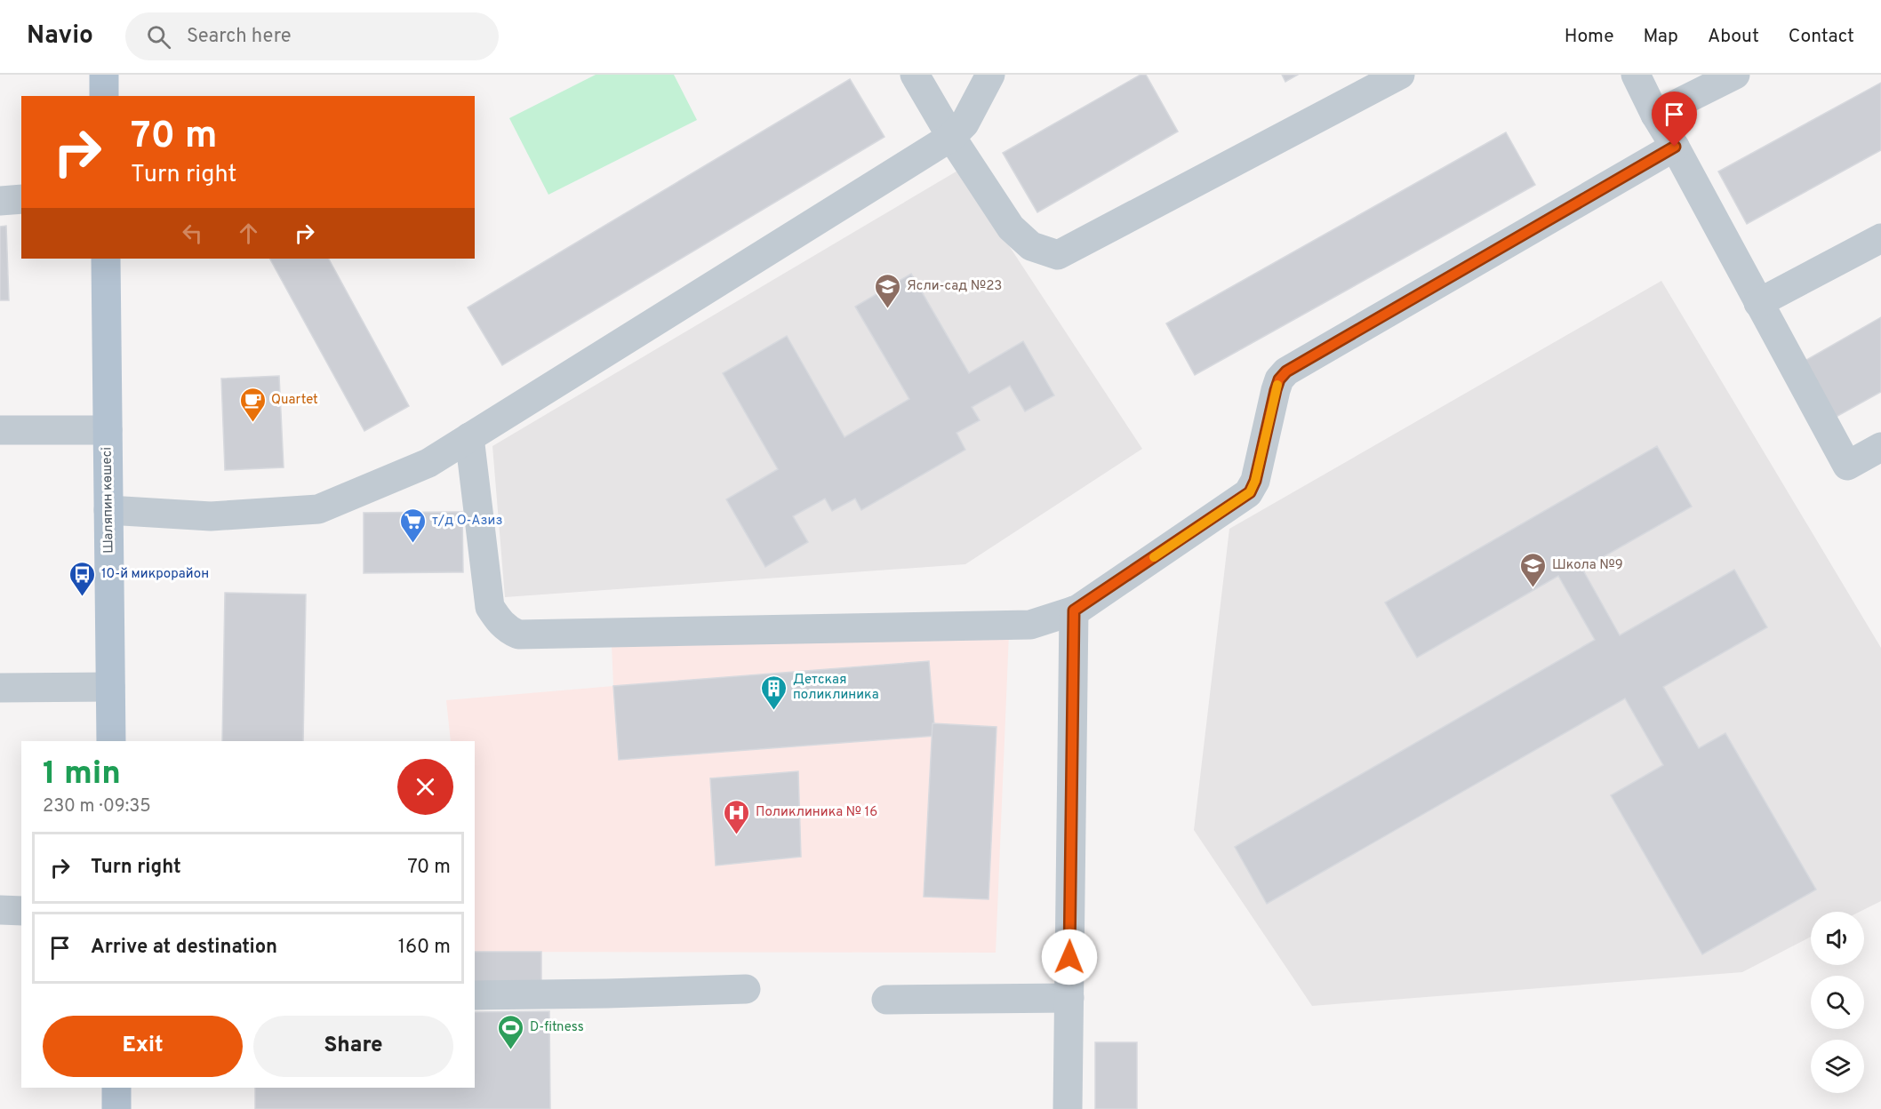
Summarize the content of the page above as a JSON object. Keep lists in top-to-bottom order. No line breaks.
{"streets":{"main road":["Шаляпин көшесі"]},"places":{"school or university":["Ясли-сад №23","Школа №9"],"cafe":["Quartet"],"supermarket":["т/д О-Азиз"],"bus stop":["10-й микрорайон"],"building":["Детская поликлиника"],"hospital":["Поликлиника № 16"],"sports":["D-fitness"]},"page":{"header":"Navio","search":"Search here","nav":["Home","Map","About","Contact"],"turn":["70 m","Turn right"],"heading":["1 min","230 m · 09:35"],"list":[{"name":"Turn right","value":"70 m"},{"name":"Arrive at destination","value":"160 m"}],"buttons":["Exit","Share"]}}
